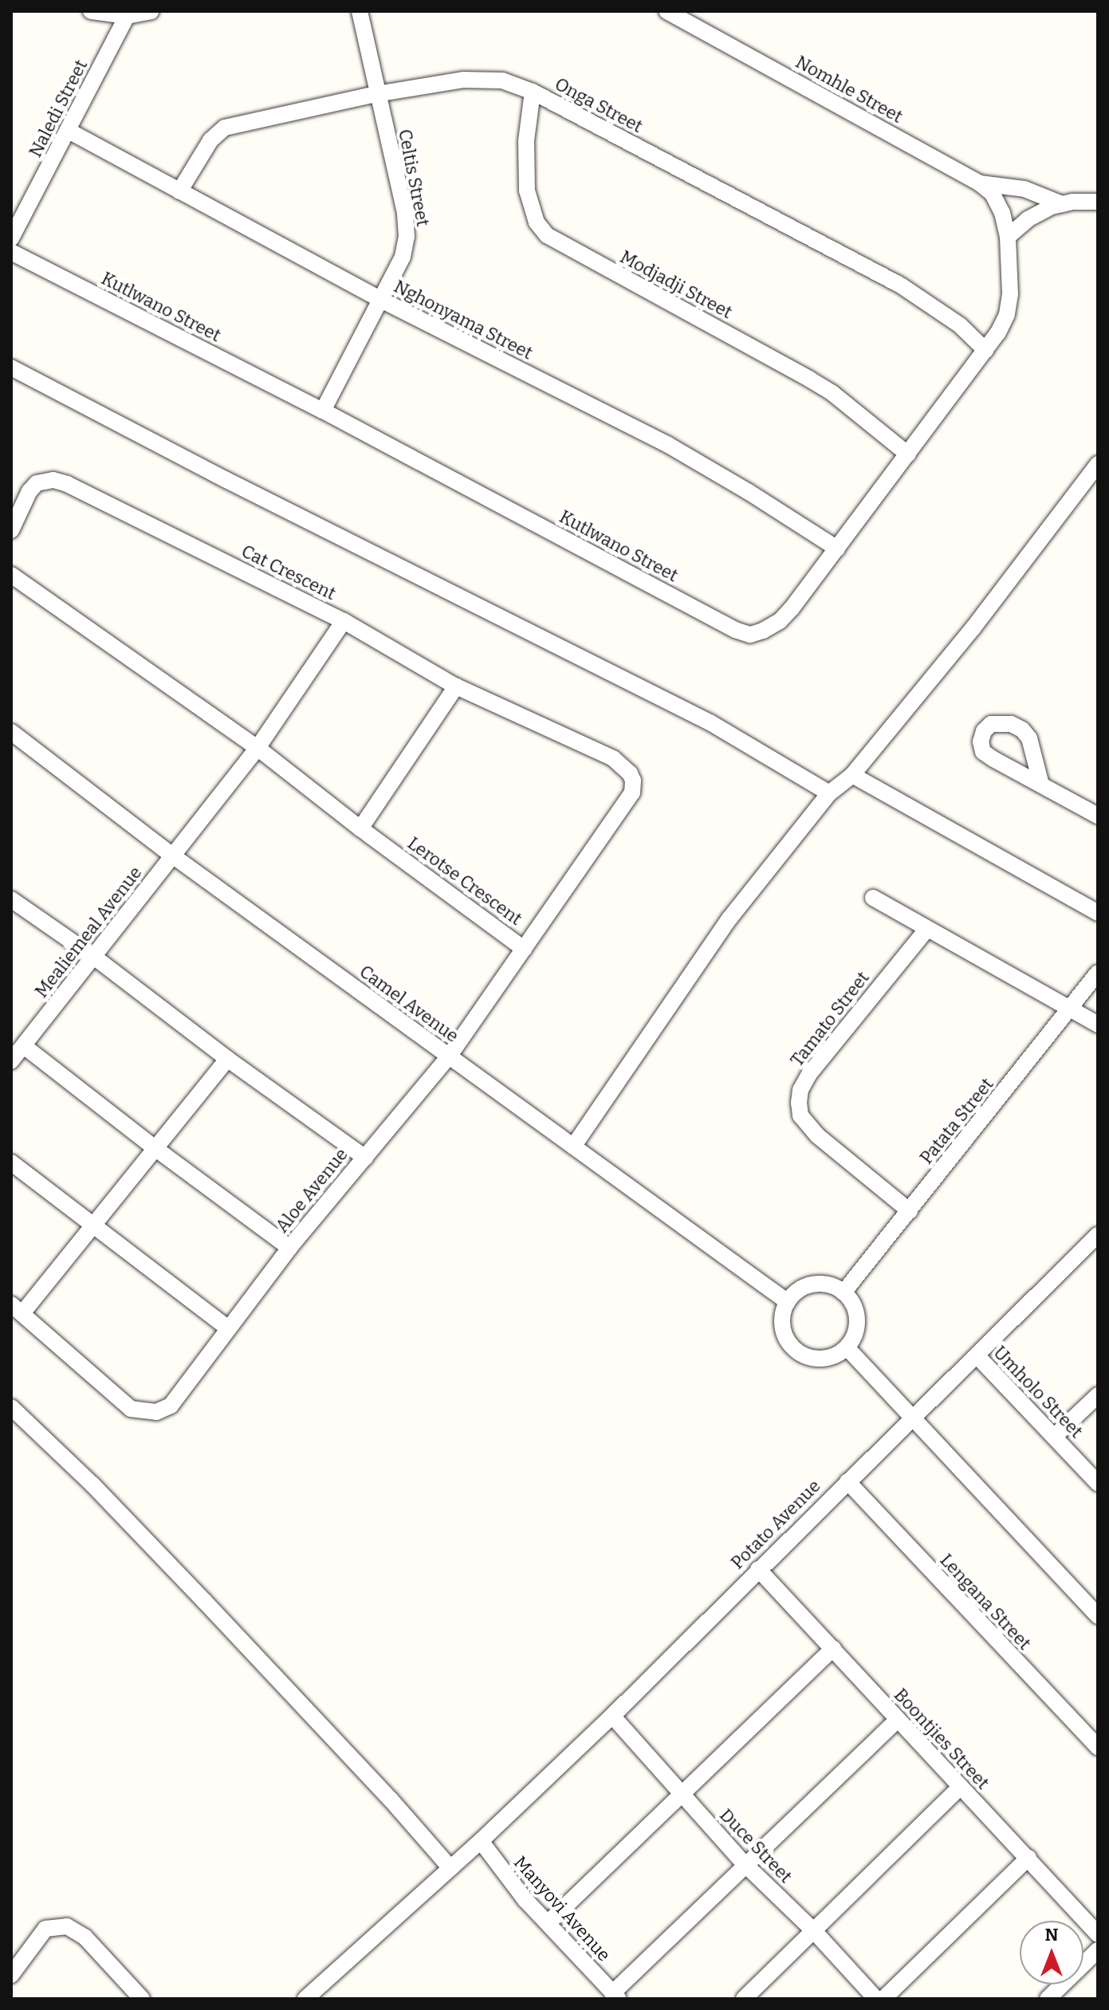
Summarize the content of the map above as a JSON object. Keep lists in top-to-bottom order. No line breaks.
{"streets":{"street":["Nomhle Street","Onga Street","Naledi Street","Celtis Street","Modjadji Street","Kutlwano Street","Nghonyama Street","Cat Crescent","Lerotse Crescent","Mealiemeal Avenue","Camel Avenue","Tamato Street","Patata Street","Aloe Avenue","Umholo Street","Potato Avenue","Lengana Street","Boontjies Street","Duce Street","Manyovi Avenue"]},"crossings":[["Nomhle Street","Kutlwano Street"],["Onga Street","Celtis Street"],["Onga Street","Modjadji Street"],["Onga Street","Kutlwano Street"],["Onga Street","Nghonyama Street"],["Naledi Street","Nghonyama Street"],["Celtis Street","Kutlwano Street"],["Celtis Street","Nghonyama Street"],["Modjadji Street","Kutlwano Street"],["Kutlwano Street","Nghonyama Street"],["Cat Crescent","Lerotse Crescent"],["Cat Crescent","Mealiemeal Avenue"],["Cat Crescent","Camel Avenue"],["Mealiemeal Avenue","Camel Avenue"],["Mealiemeal Avenue","Aloe Avenue"],["Camel Avenue","Patata Street"],["Tamato Street","Patata Street"],["Umholo Street","Potato Avenue"],["Potato Avenue","Lengana Street"],["Potato Avenue","Boontjies Street"],["Potato Avenue","Duce Street"],["Potato Avenue","Manyovi Avenue"]],"north":"top"}
